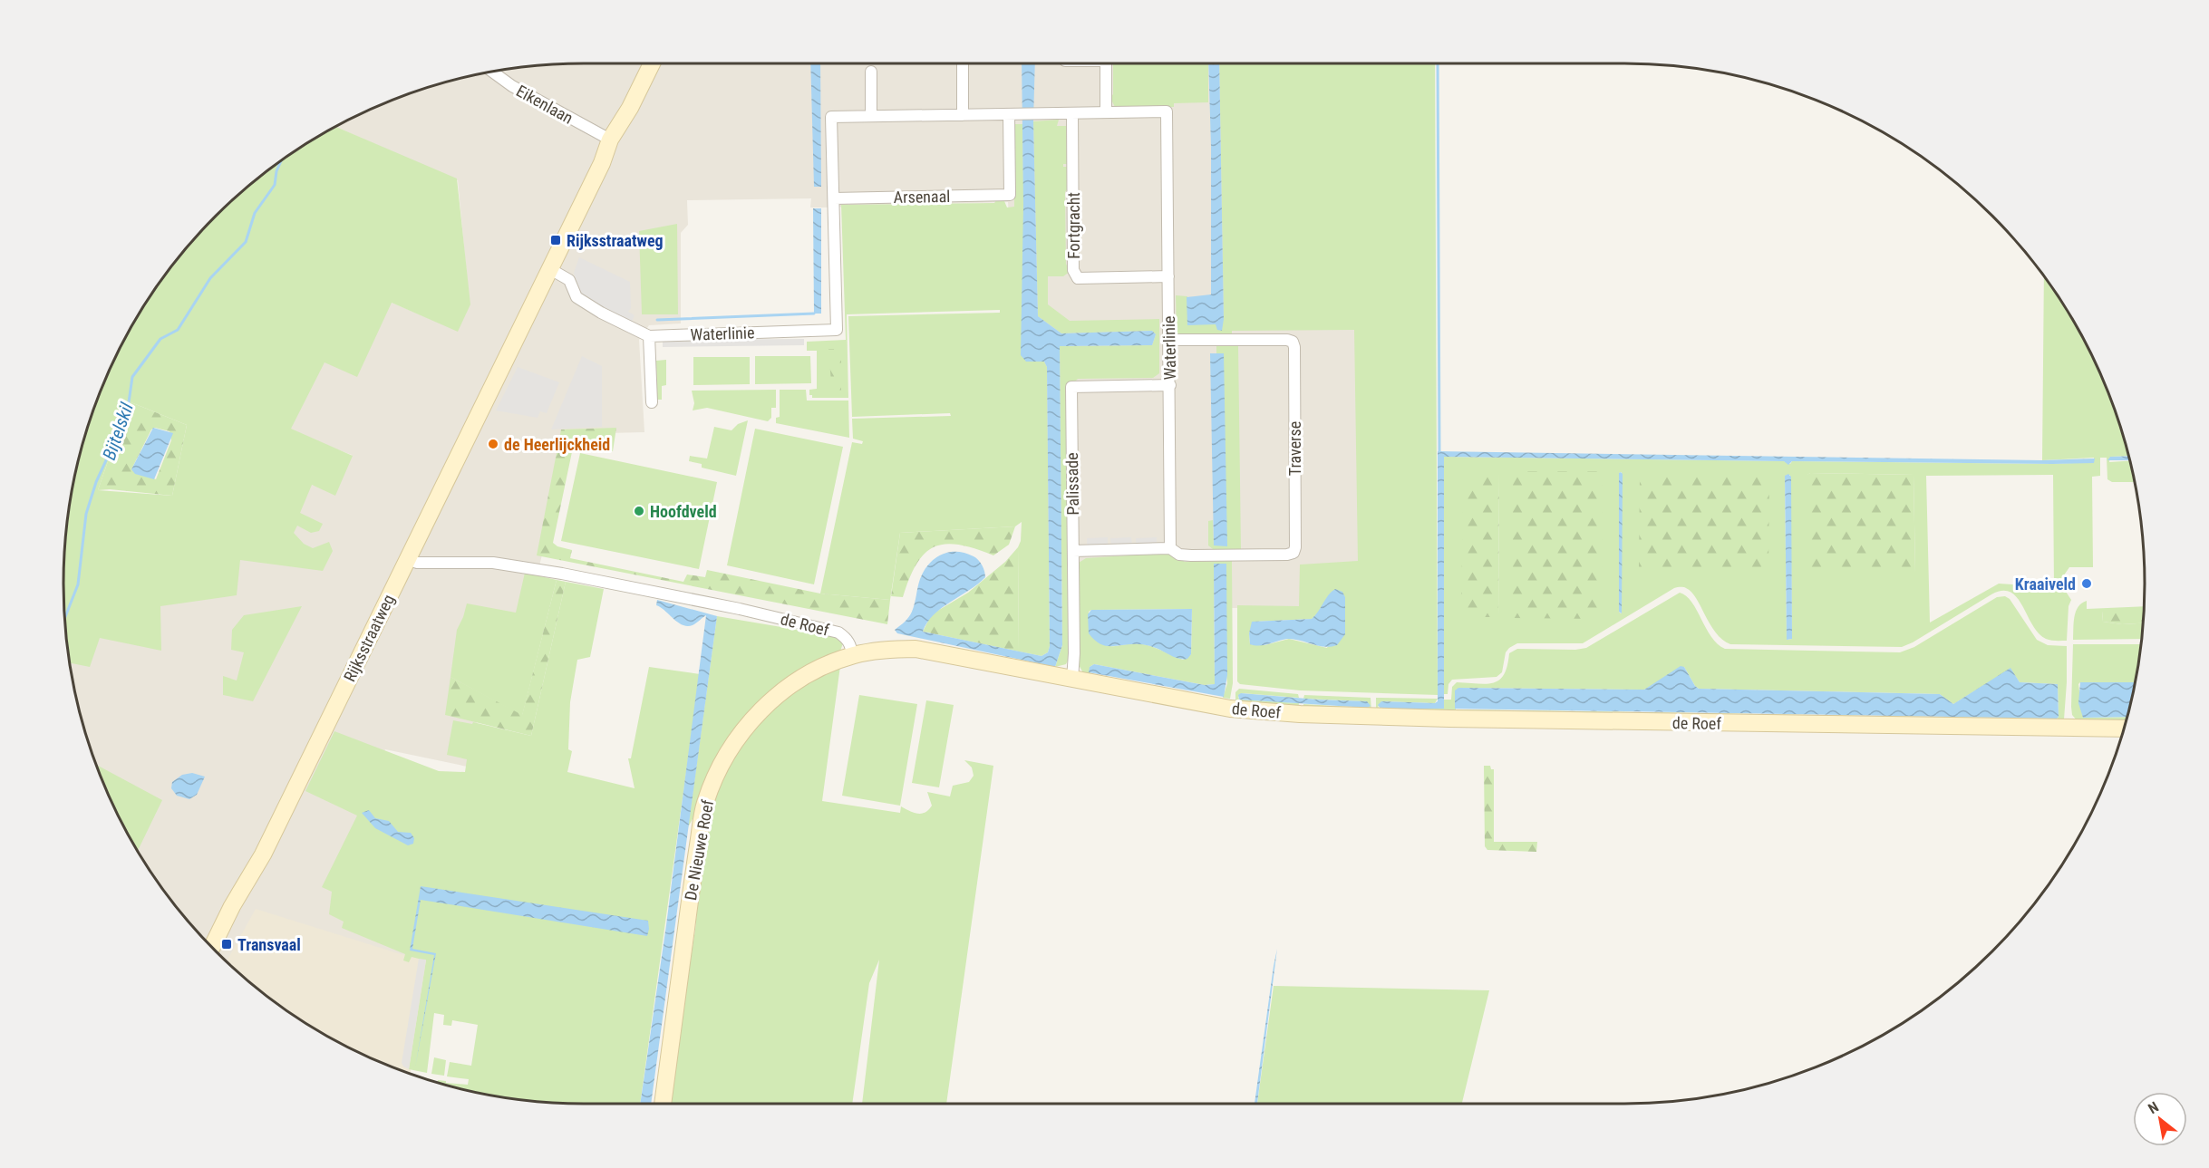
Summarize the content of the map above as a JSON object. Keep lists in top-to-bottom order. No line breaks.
{"streets":{"street":["Eikenlaan","Arsenaal","Fortgracht","Waterlinie","Traverse","Palissade","de Roef","Rijksstraatweg","De Nieuwe Roef"]},"crossings":[["Eikenlaan","Rijksstraatweg"],["Arsenaal","Waterlinie"],["Fortgracht","Waterlinie"],["Waterlinie","Traverse"],["Waterlinie","Palissade"],["Waterlinie","Rijksstraatweg"],["Palissade","de Roef"],["de Roef","Rijksstraatweg"],["de Roef","De Nieuwe Roef"]],"water":["Bijtelskil"],"places":{"transit":["Rijksstraatweg","Transvaal"],"other":["de Heerlijckheid","Hoofdveld","Kraaiveld"]},"north":"top left"}
